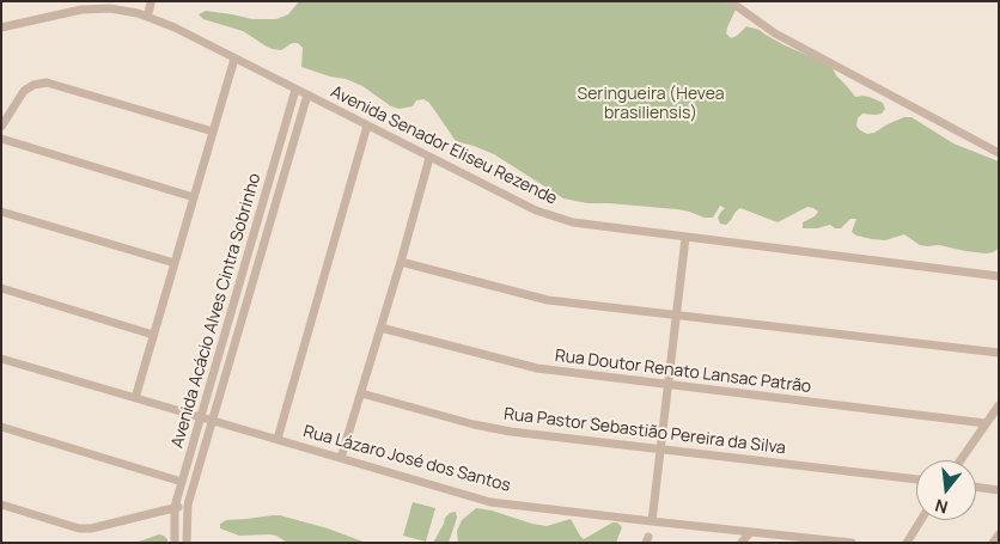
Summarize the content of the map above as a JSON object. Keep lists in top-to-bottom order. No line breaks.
{"streets":{"street":["Avenida Senador Eliseu Rezende","Avenida Acácio Alves Cintra Sobrinho","Rua Doutor Renato Lansac Patrão","Rua Pastor Sebastião Pereira da Silva","Rua Lázaro José dos Santos"]},"crossings":[["Avenida Senador Eliseu Rezende","Avenida Acácio Alves Cintra Sobrinho"],["Avenida Acácio Alves Cintra Sobrinho","Rua Lázaro José dos Santos"]],"parks":["Seringueira (Hevea brasiliensis)"],"north":"bottom"}
